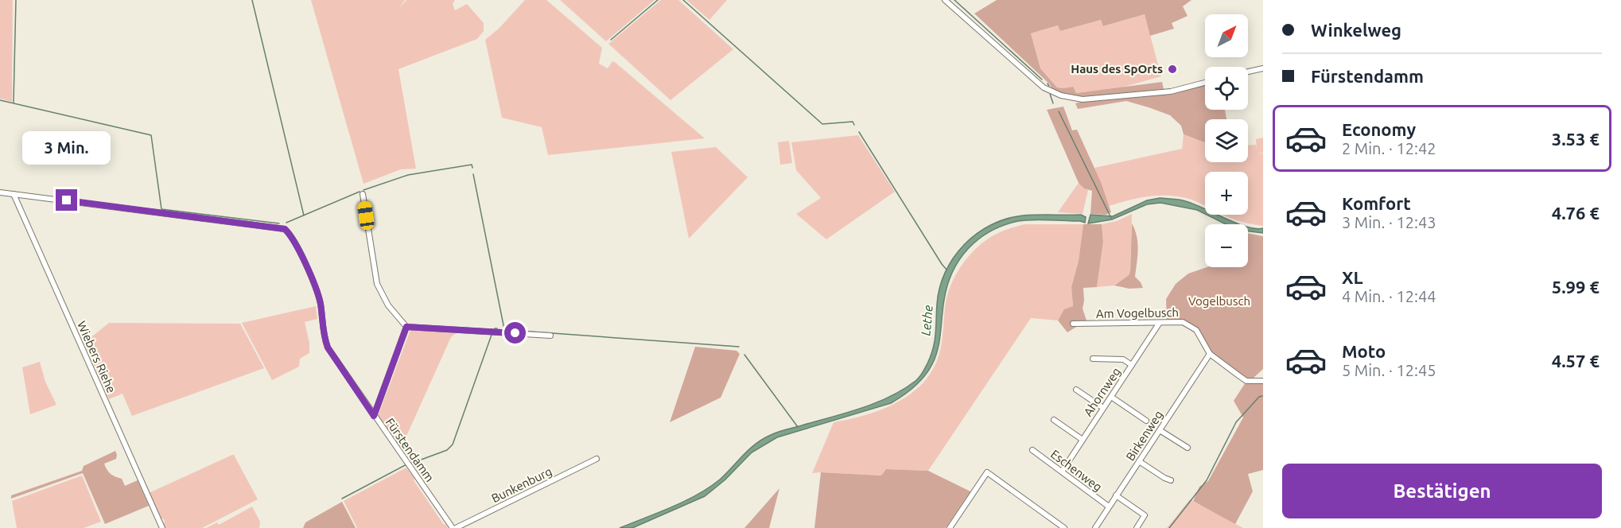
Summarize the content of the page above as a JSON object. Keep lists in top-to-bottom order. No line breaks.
{"streets":{"street":["Am Vogelbusch","Wiebers Riehe","Ahornweg","Birkenweg","Fürstendamm","Eschenweg","Bunkenburg"]},"crossings":[["Am Vogelbusch","Ahornweg"],["Am Vogelbusch","Birkenweg"],["Wiebers Riehe","Fürstendamm"],["Ahornweg","Eschenweg"],["Birkenweg","Eschenweg"],["Fürstendamm","Bunkenburg"]],"water":["Lethe"],"parks":["Vogelbusch"],"places":["Haus des SpOrts"],"north":"top right","page":{"banner":["Winkelweg","Fürstendamm"],"map_buttons":["+","−"],"list":[{"name":"Economy","note":"2 Min. · 12:42","value":"3.53 €"},{"name":"Komfort","note":"3 Min. · 12:43","value":"4.76 €"},{"name":"XL","note":"4 Min. · 12:44","value":"5.99 €"},{"name":"Moto","note":"5 Min. · 12:45","value":"4.57 €"}],"bubble":"3 Min.","buttons":"Bestätigen"}}
